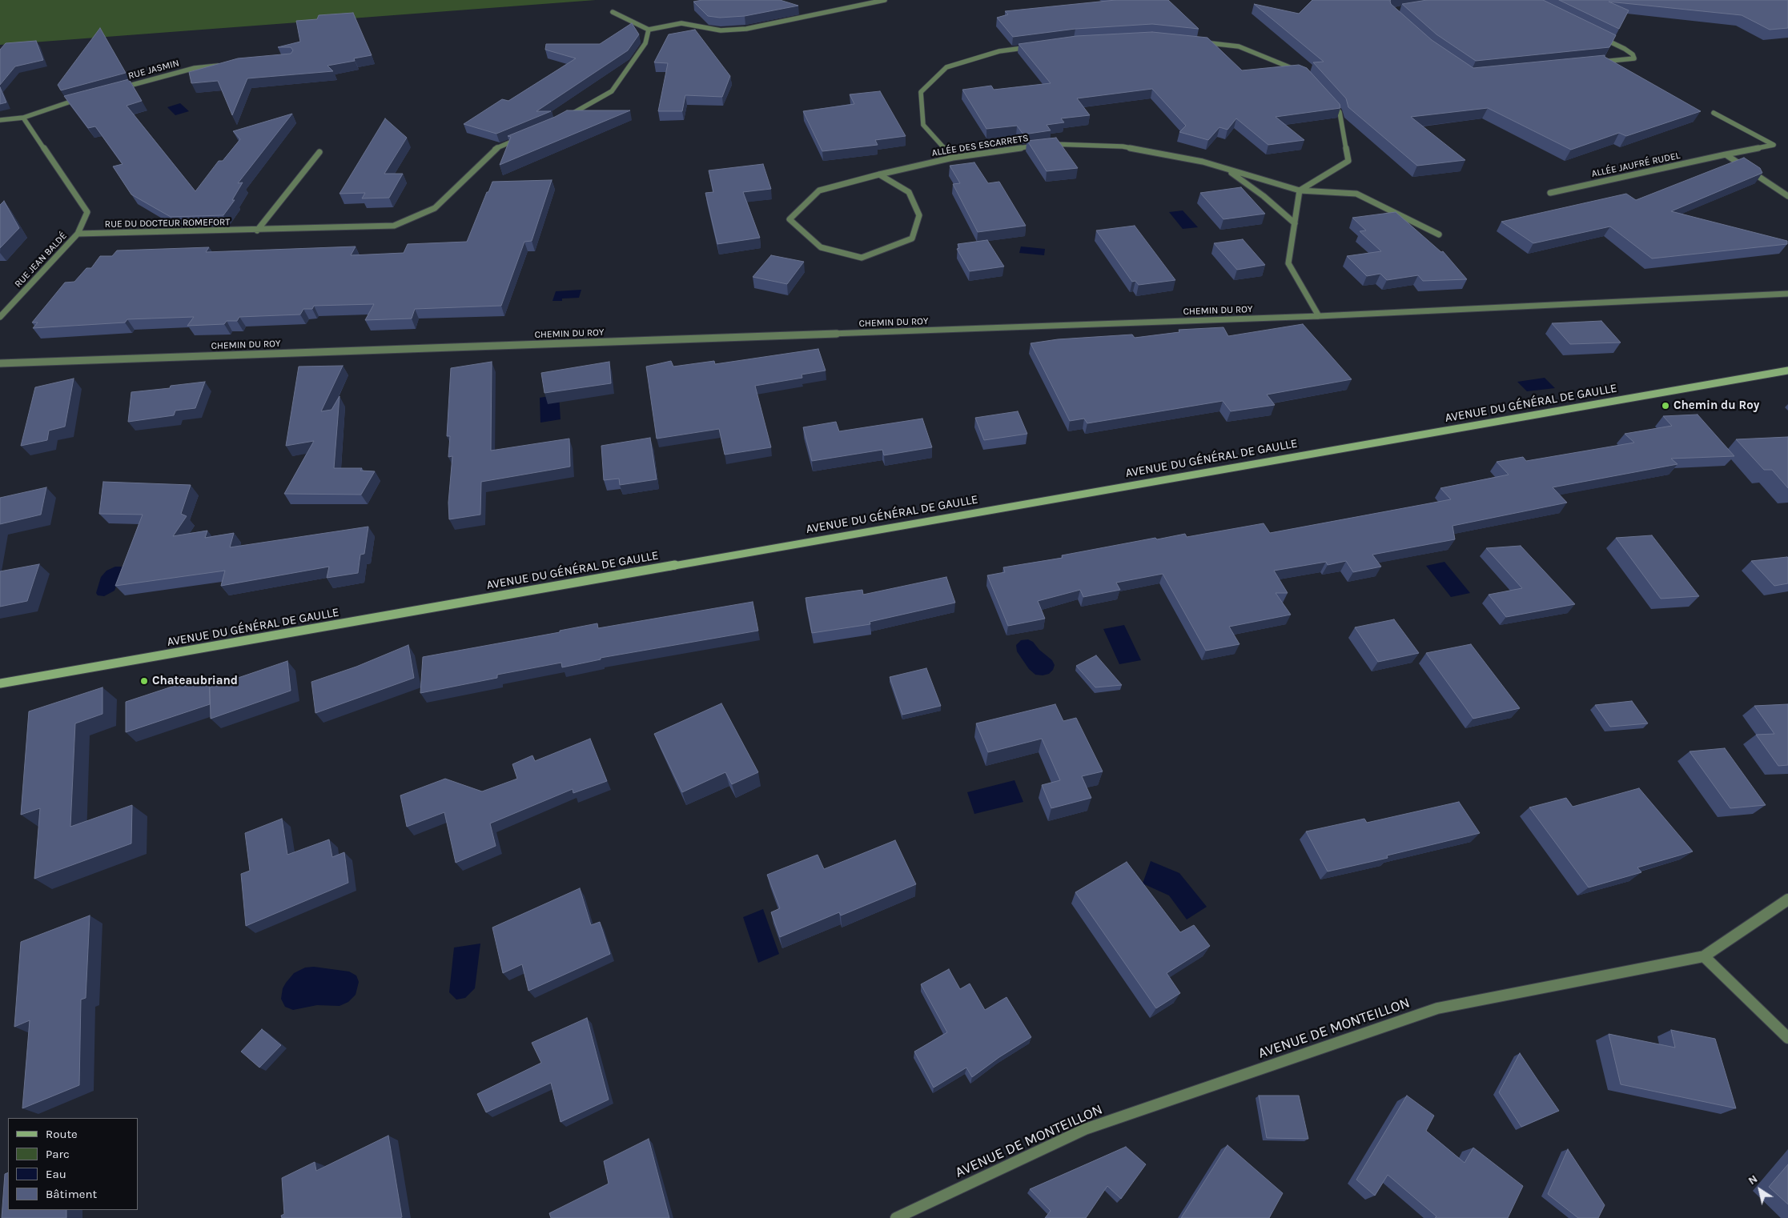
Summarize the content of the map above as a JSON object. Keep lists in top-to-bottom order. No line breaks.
{"streets":{"main road":["AVENUE DU GÉNÉRAL DE GAULLE"],"street":["RUE JASMIN","ALLÉE DES ESCARRETS","ALLÉE JAUFRÉ RUDEL","RUE DU DOCTEUR ROMEFORT","RUE JEAN BALDÉ","CHEMIN DU ROY","AVENUE DE MONTEILLON"]},"crossings":[["RUE DU DOCTEUR ROMEFORT","RUE JEAN BALDÉ"]],"places":["Chemin du Roy","Chateaubriand"],"legend":["Route","Parc","Eau","Bâtiment"],"north":"top left"}
